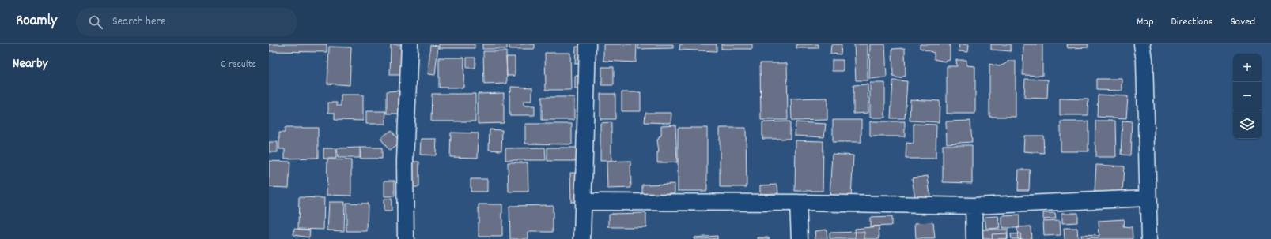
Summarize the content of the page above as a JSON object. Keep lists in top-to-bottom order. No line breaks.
{"page":{"header":"Roamly","search":"Search here","nav":["Map","Directions","Saved"],"heading":["Nearby","0 results"],"map_buttons":["+","−"]}}
